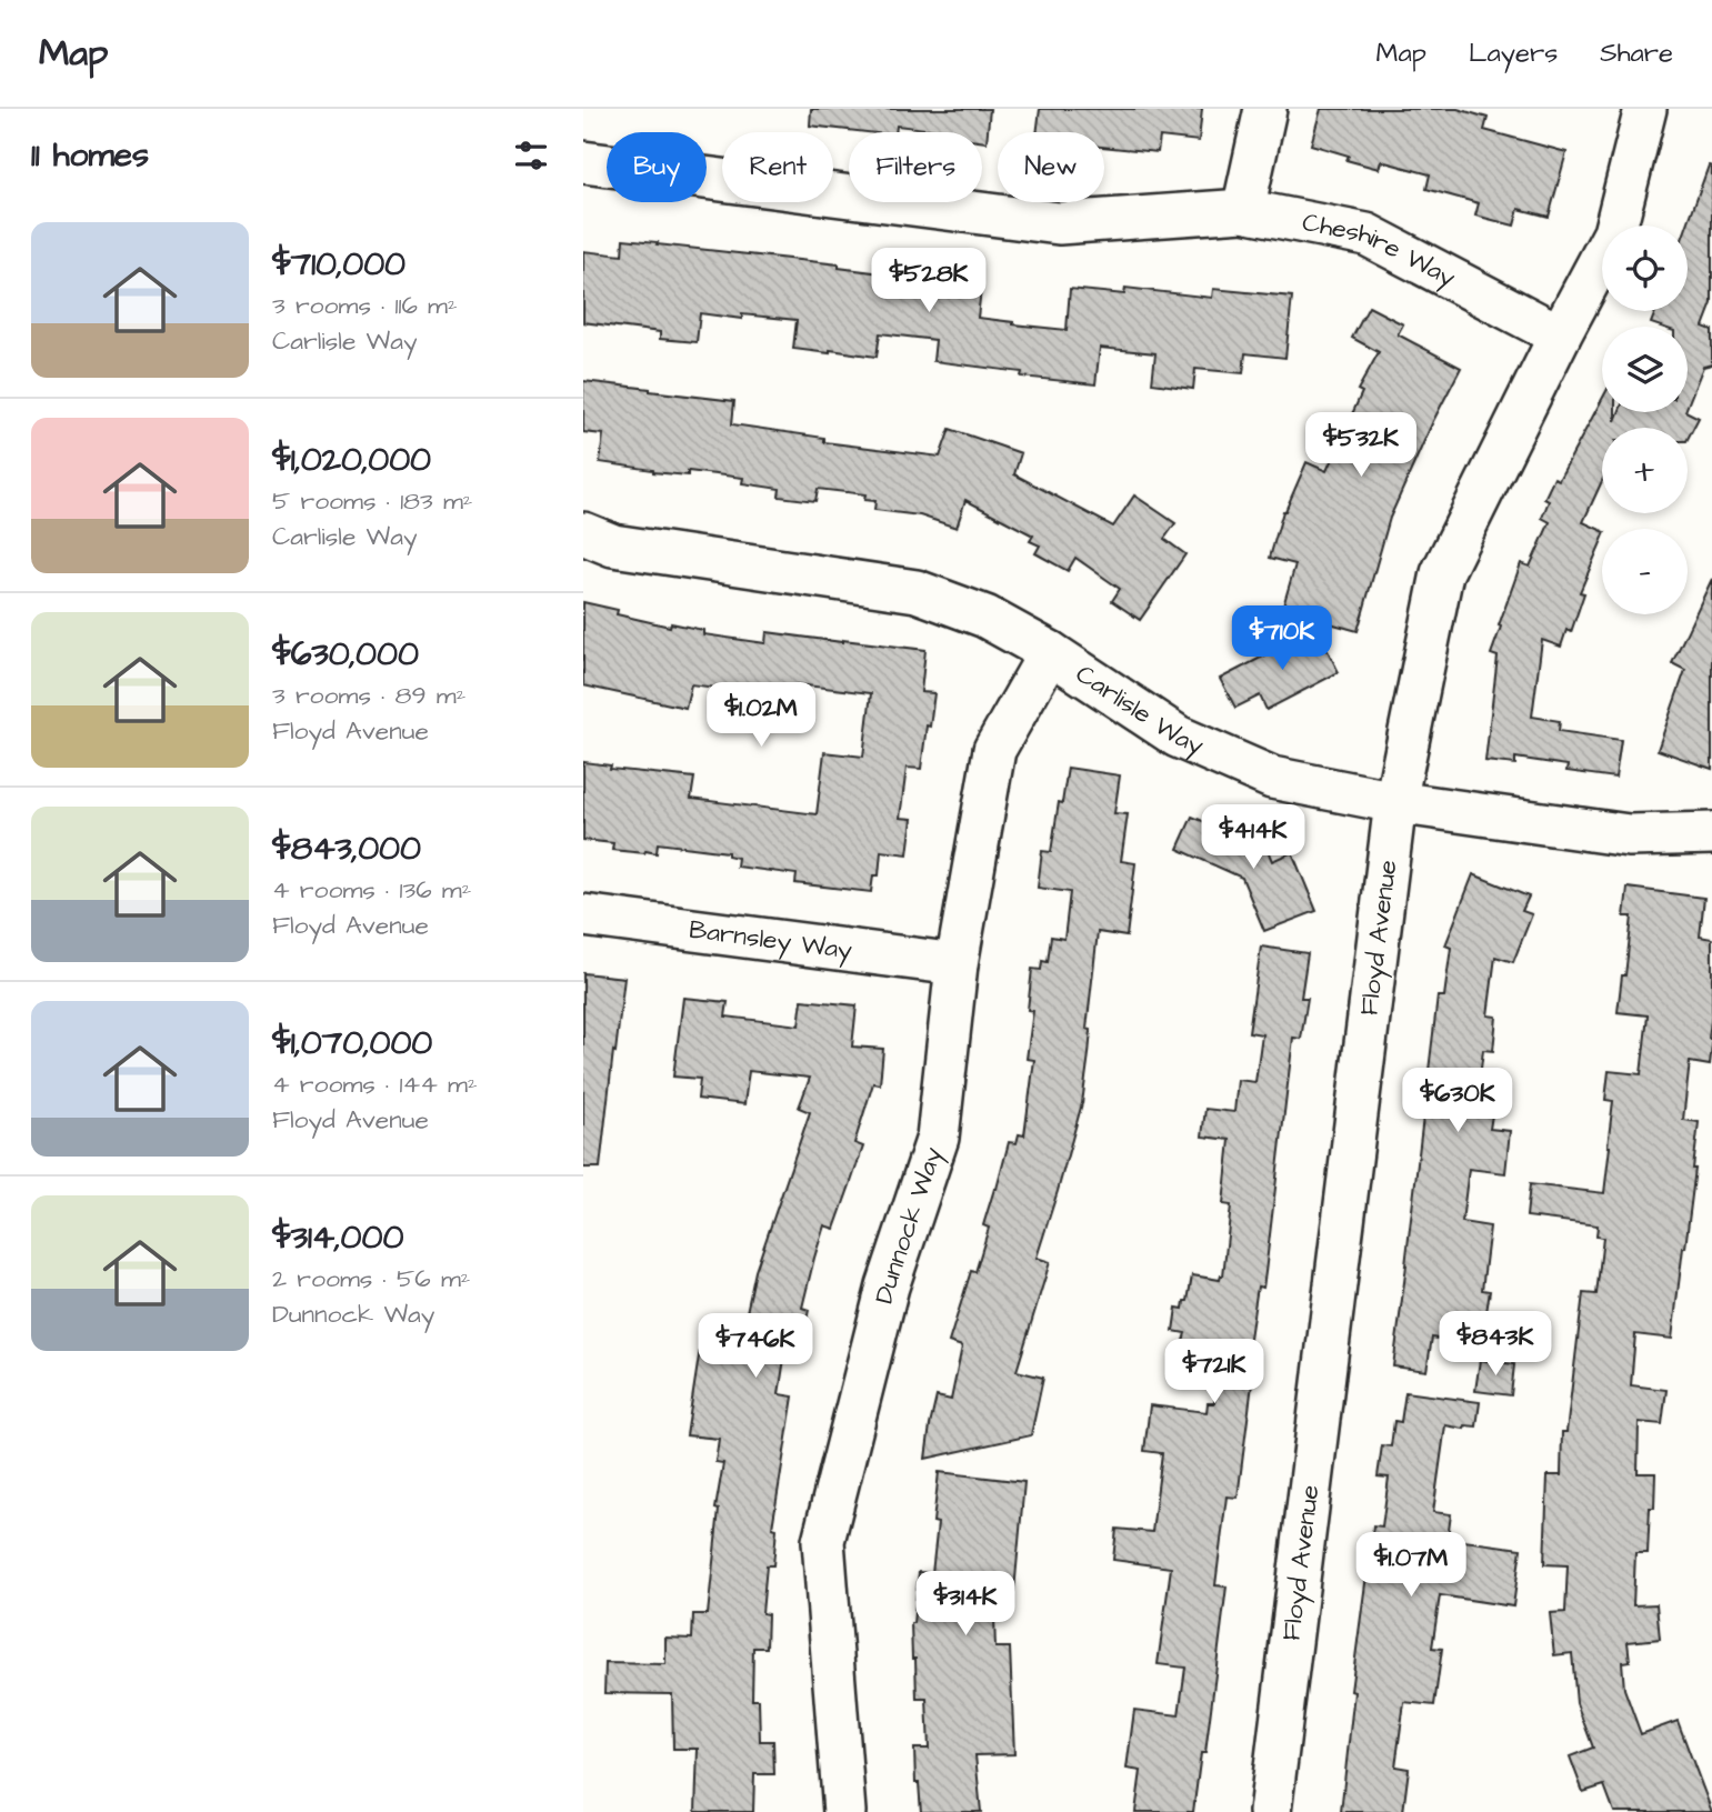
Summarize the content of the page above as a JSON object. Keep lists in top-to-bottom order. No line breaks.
{"streets":{"street":["Cheshire Way","Carlisle Way","Floyd Avenue","Barnsley Way","Dunnock Way"]},"crossings":[["Cheshire Way","Floyd Avenue"],["Carlisle Way","Floyd Avenue"],["Carlisle Way","Dunnock Way"],["Barnsley Way","Dunnock Way"]],"page":{"header":"Map","nav":["Map","Layers","Share"],"heading":"11 homes","chip":["Buy","Rent","Filters","New"],"list":[{"name":"$710,000","note":"3 rooms · 116 m² · Carlisle Way"},{"name":"$1,020,000","note":"5 rooms · 183 m² · Carlisle Way"},{"name":"$630,000","note":"3 rooms · 89 m² · Floyd Avenue"},{"name":"$843,000","note":"4 rooms · 136 m² · Floyd Avenue"},{"name":"$1,070,000","note":"4 rooms · 144 m² · Floyd Avenue"},{"name":"$314,000","note":"2 rooms · 56 m² · Dunnock Way"}],"map_buttons":["+","−"],"price":["$528K","$532K","$710K","$1.02M","$414K","$630K","$843K","$746K","$721K","$1.07M","$314K"]}}
